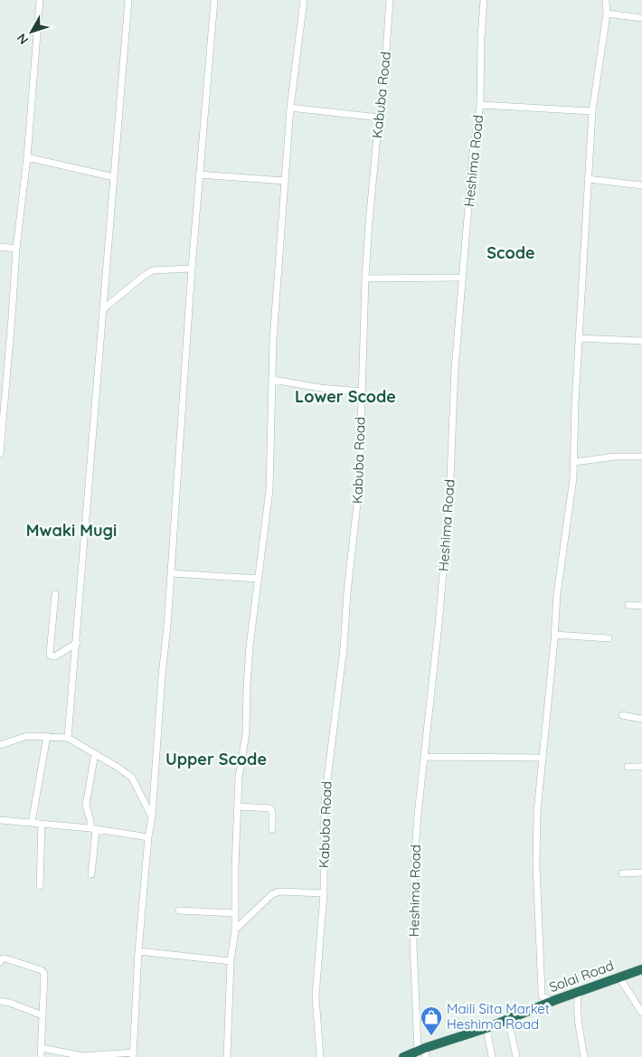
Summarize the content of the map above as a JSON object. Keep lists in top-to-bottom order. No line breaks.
{"streets":{"highway":["Solai Road"],"street":["Kabuba Road","Heshima Road"]},"crossings":[["Heshima Road","Solai Road"]],"districts":["Scode","Lower Scode","Mwaki Mugi","Upper Scode"],"places":{"shop":["Maili Sita Market Heshima Road"]},"north":"bottom left"}
